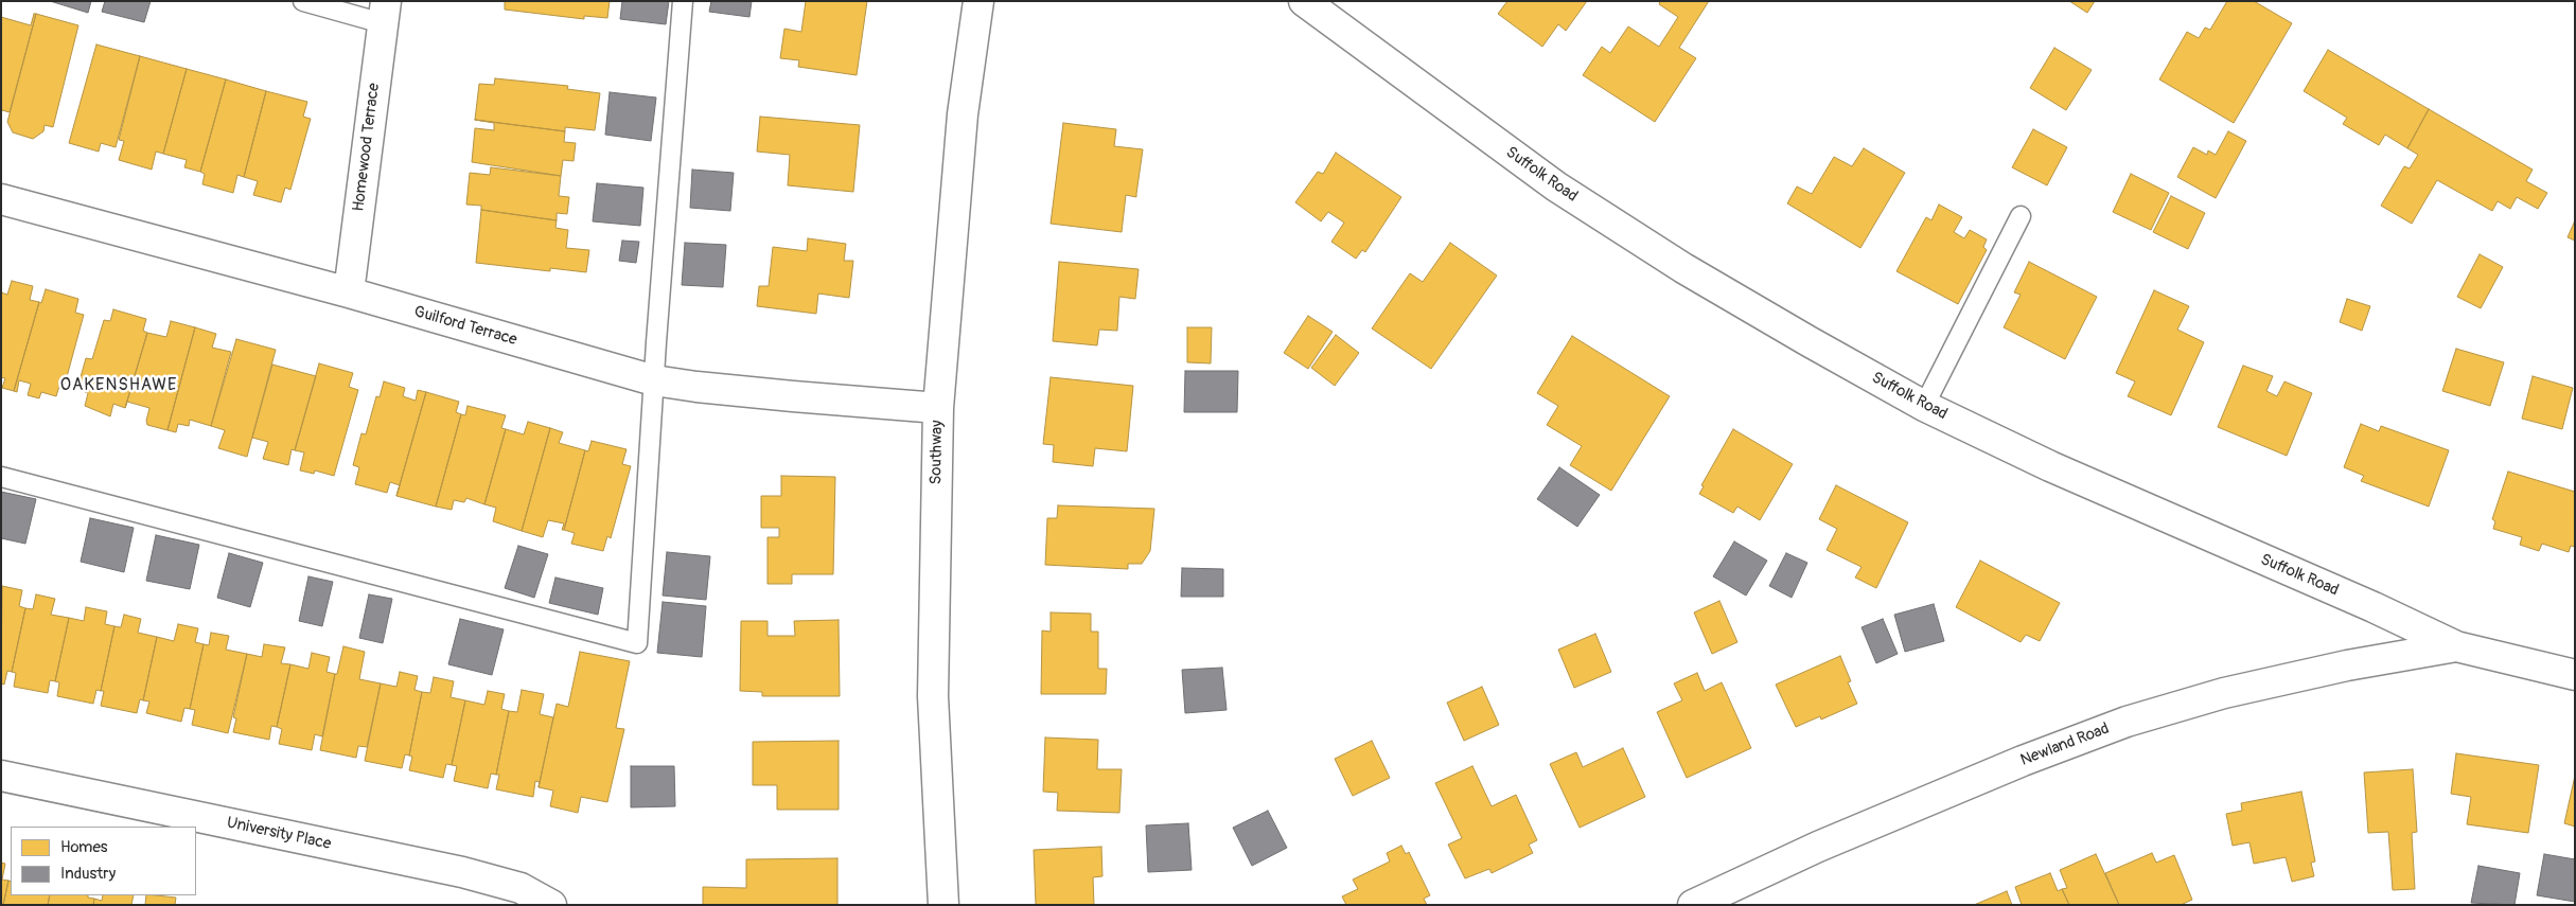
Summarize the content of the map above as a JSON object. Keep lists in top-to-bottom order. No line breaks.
{"streets":{"street":["Homewood Terrace","Suffolk Road","Guilford Terrace","Southway","Newland Road","University Place"]},"crossings":[["Homewood Terrace","Guilford Terrace"],["Suffolk Road","Newland Road"],["Guilford Terrace","Southway"]],"districts":["OAKENSHAWE"],"legend":["Homes","Industry"]}
